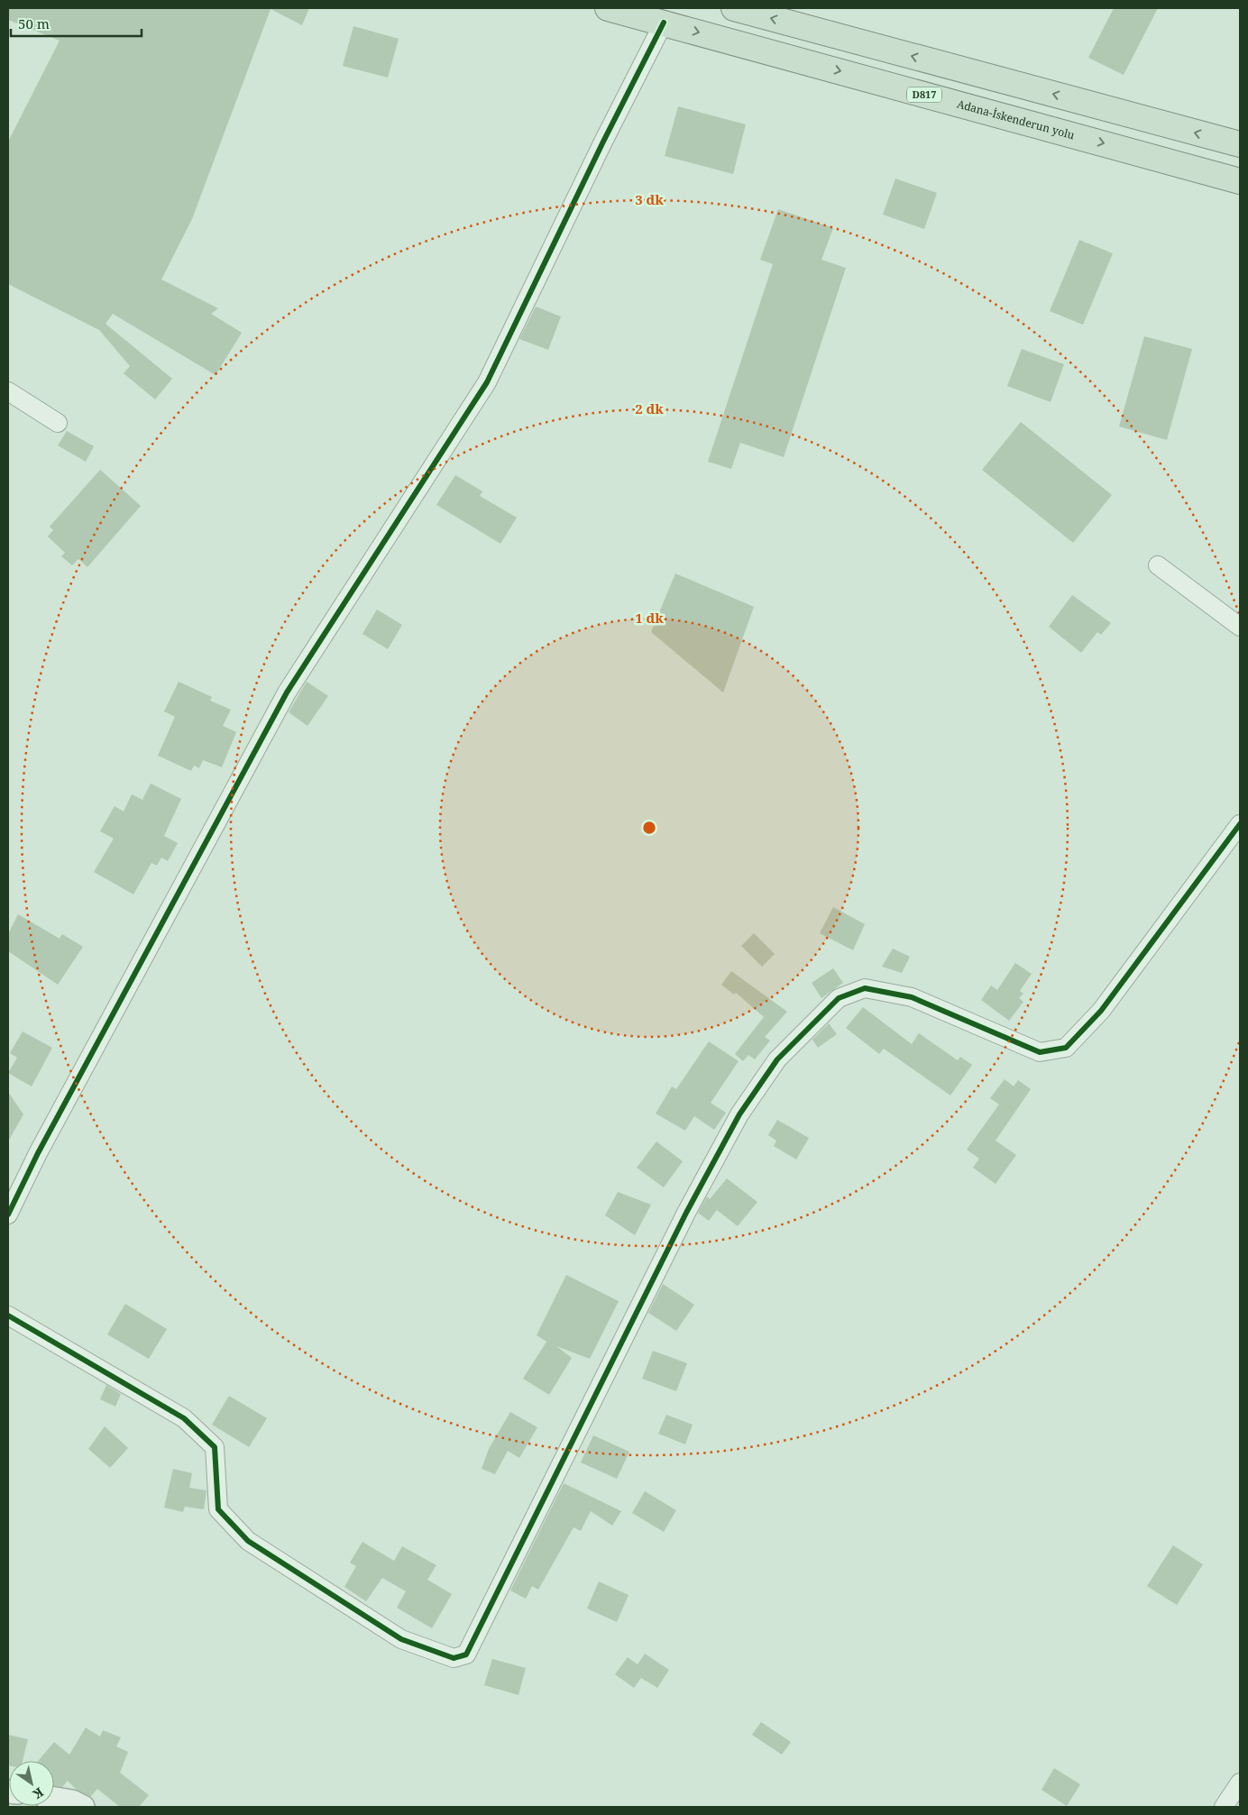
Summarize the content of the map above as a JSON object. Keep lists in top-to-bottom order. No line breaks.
{"streets":{"highway":["D817","Adana-İskenderun yolu"]},"scale_bar":"50 m","north":"bottom right","rings":["3 dk","2 dk","1 dk"]}
